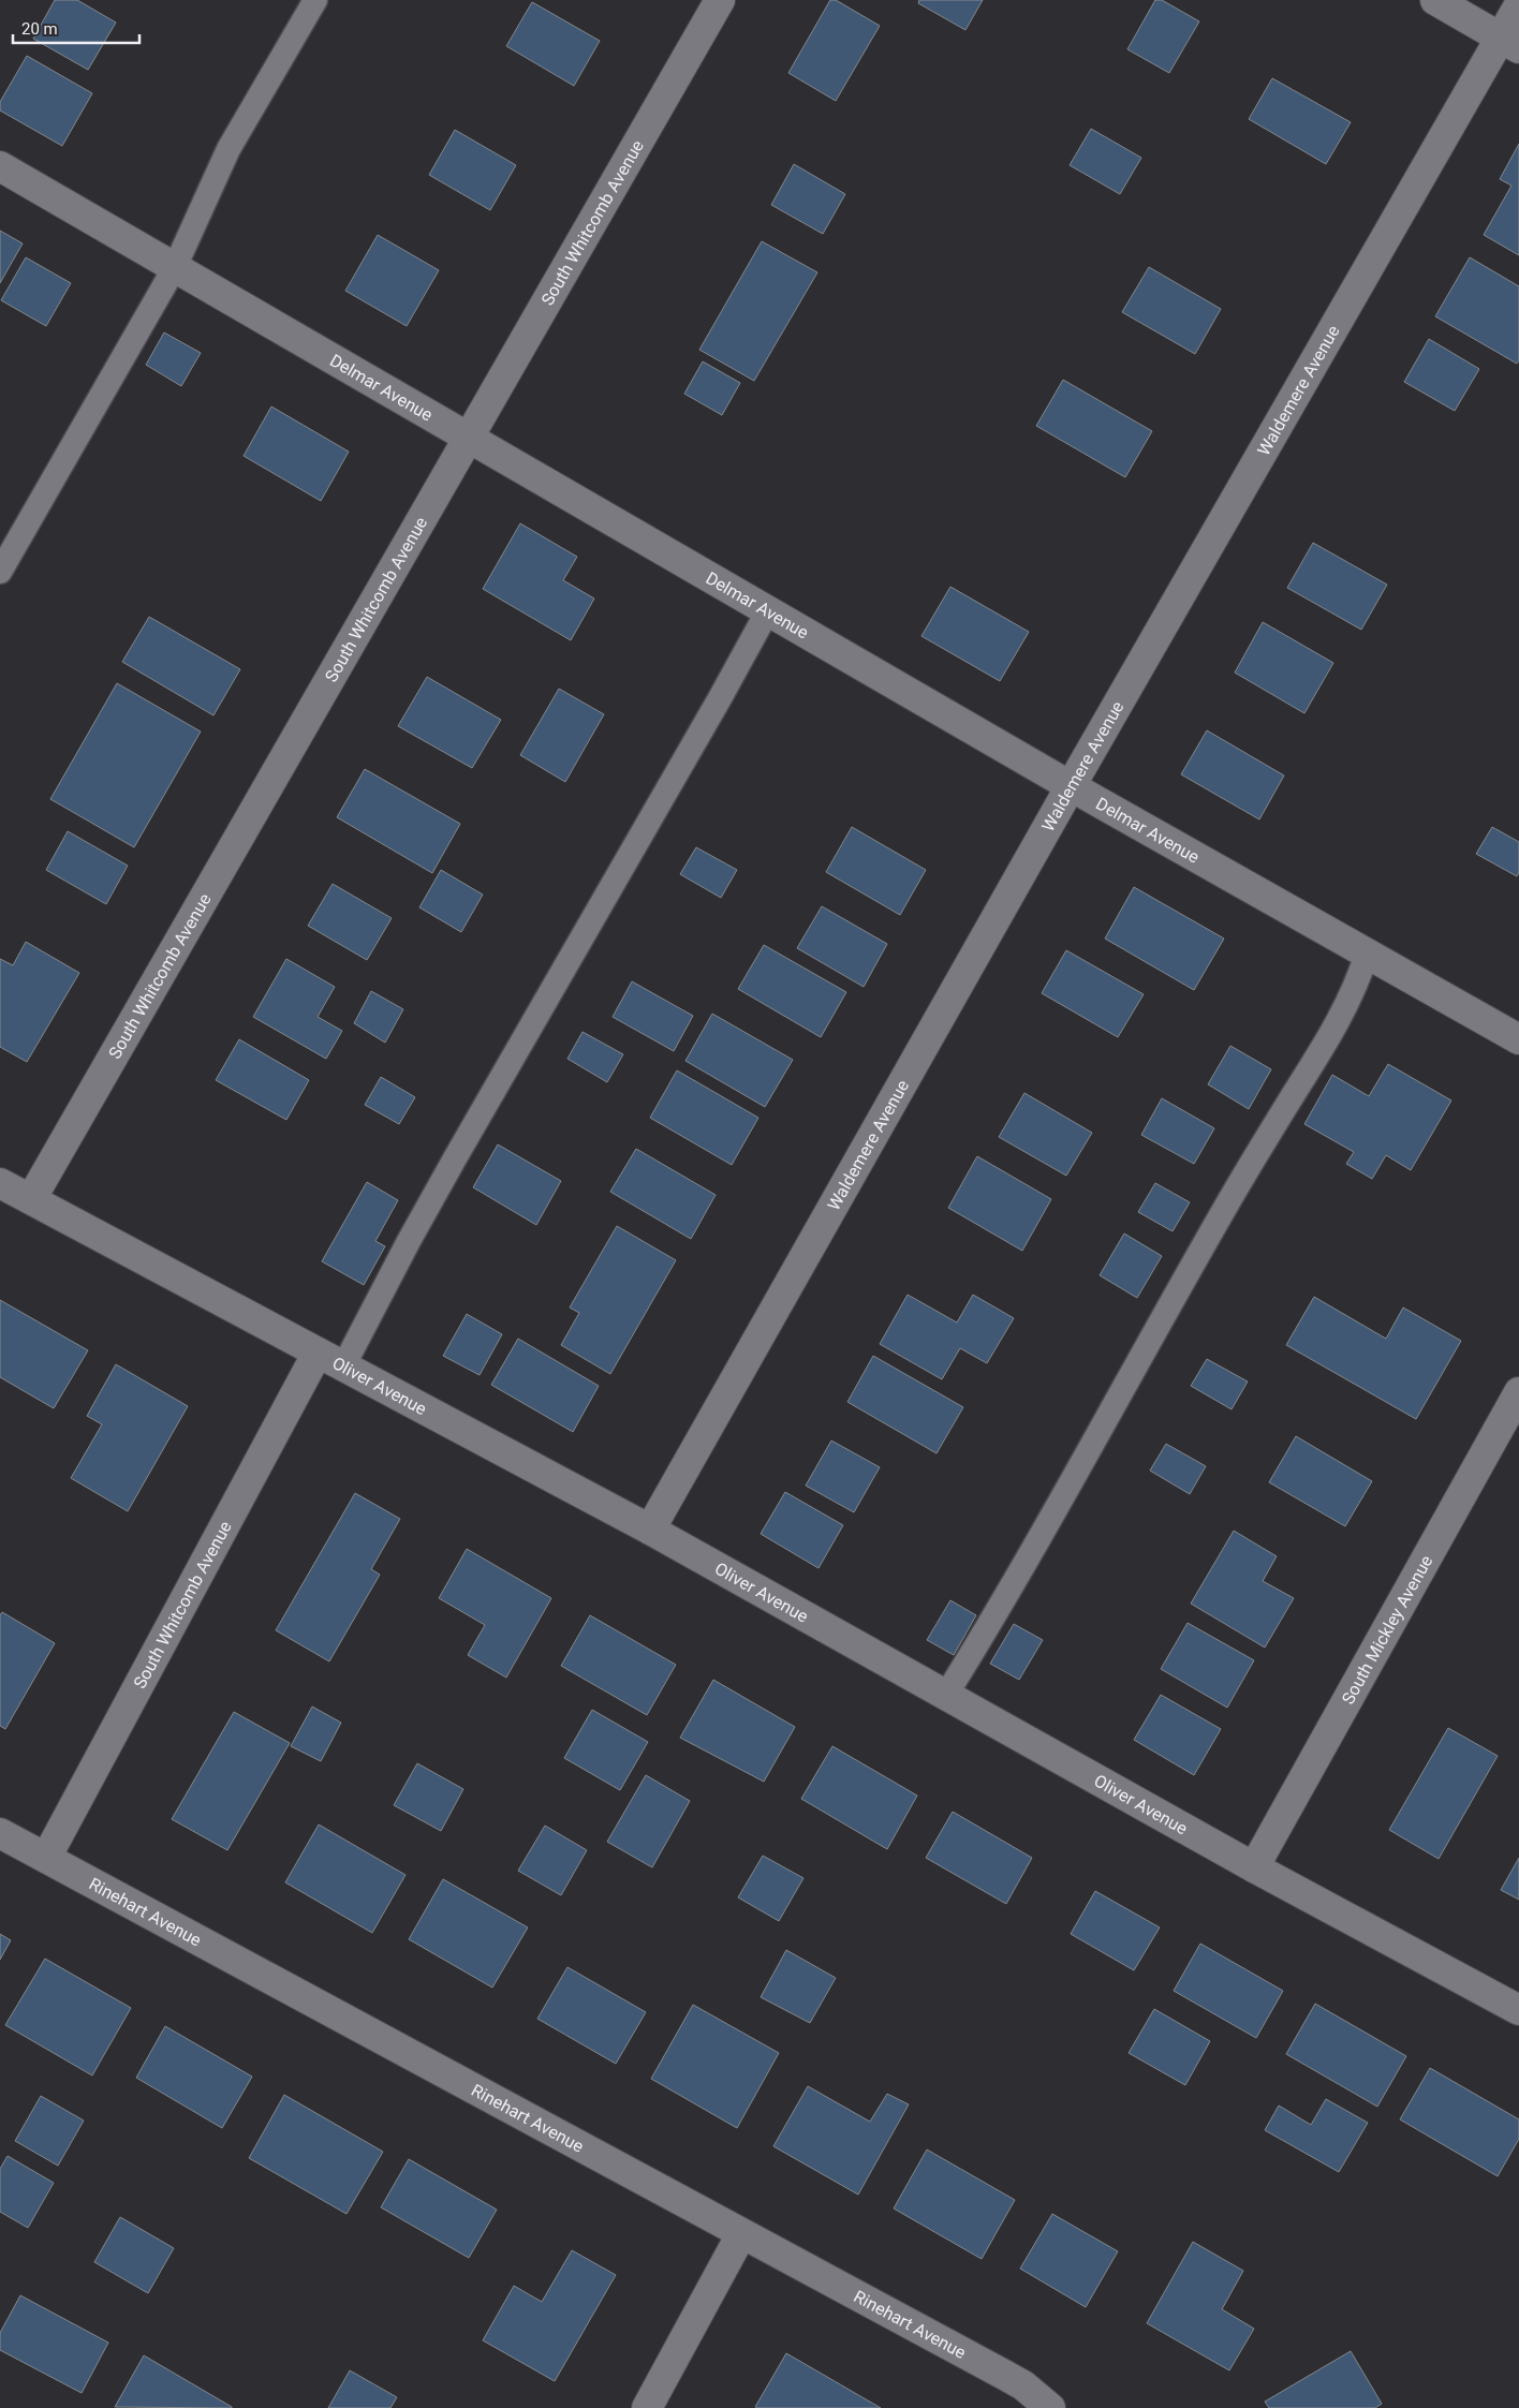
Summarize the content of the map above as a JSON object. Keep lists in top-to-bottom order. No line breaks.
{"streets":{"street":["South Whitcomb Avenue","Delmar Avenue","Waldemere Avenue","Oliver Avenue","South Mickley Avenue","Rinehart Avenue"]},"crossings":[["South Whitcomb Avenue","Delmar Avenue"],["South Whitcomb Avenue","Oliver Avenue"],["South Whitcomb Avenue","Rinehart Avenue"],["Delmar Avenue","Waldemere Avenue"],["Waldemere Avenue","Oliver Avenue"],["Oliver Avenue","South Mickley Avenue"]],"scale_bar":"20 m"}
